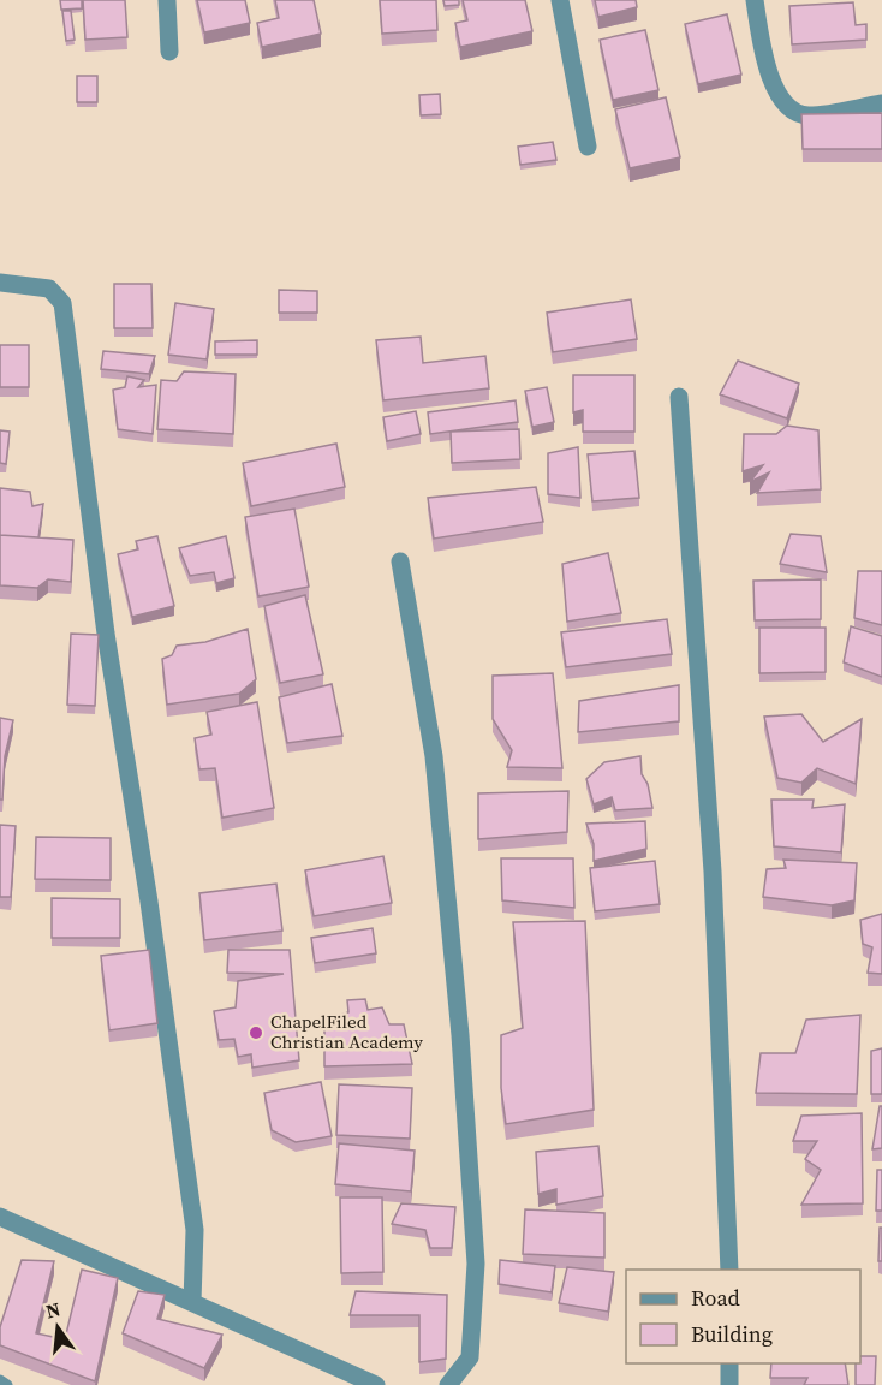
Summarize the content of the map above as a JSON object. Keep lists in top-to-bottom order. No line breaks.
{"places":["ChapelFiled Christian Academy"],"legend":["Road","Building"],"north":"top"}
